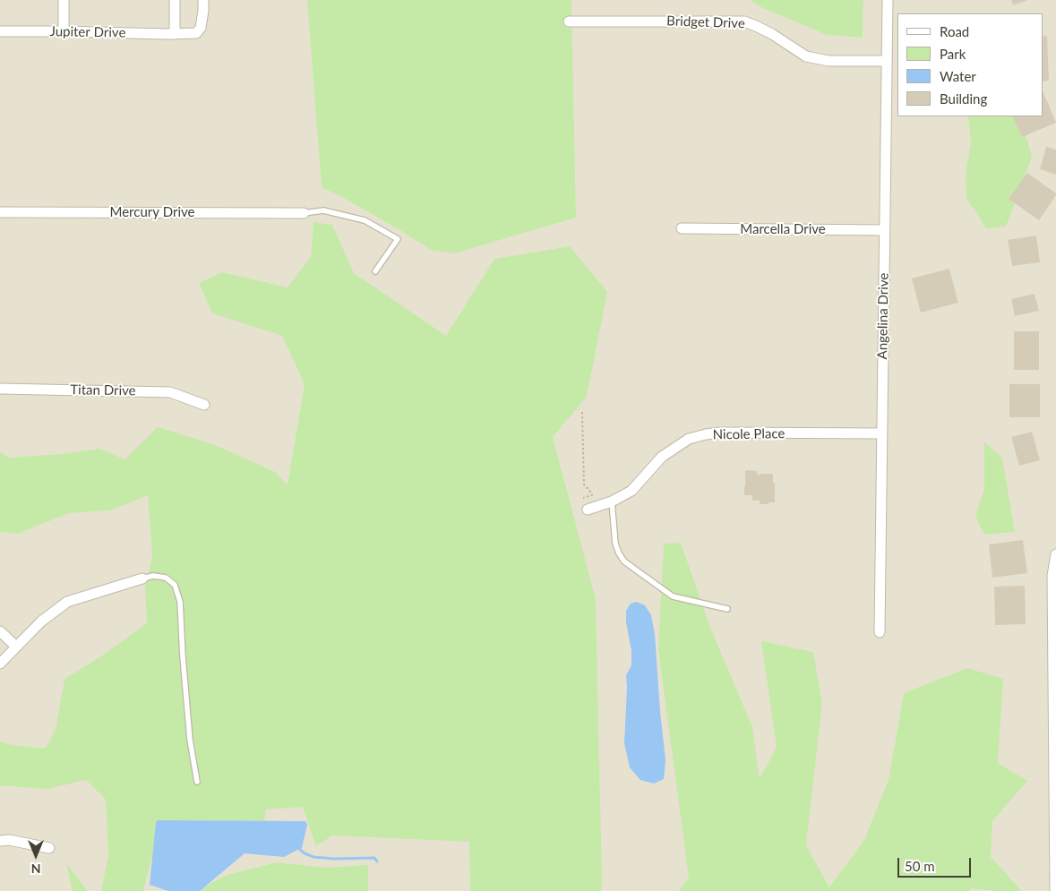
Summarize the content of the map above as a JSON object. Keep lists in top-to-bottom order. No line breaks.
{"streets":{"street":["Bridget Drive","Jupiter Drive","Mercury Drive","Marcella Drive","Angelina Drive","Titan Drive","Nicole Place"]},"crossings":[["Bridget Drive","Angelina Drive"],["Marcella Drive","Angelina Drive"],["Angelina Drive","Nicole Place"]],"legend":["Road","Park","Water","Building"],"scale_bar":"50 m","north":"bottom"}
